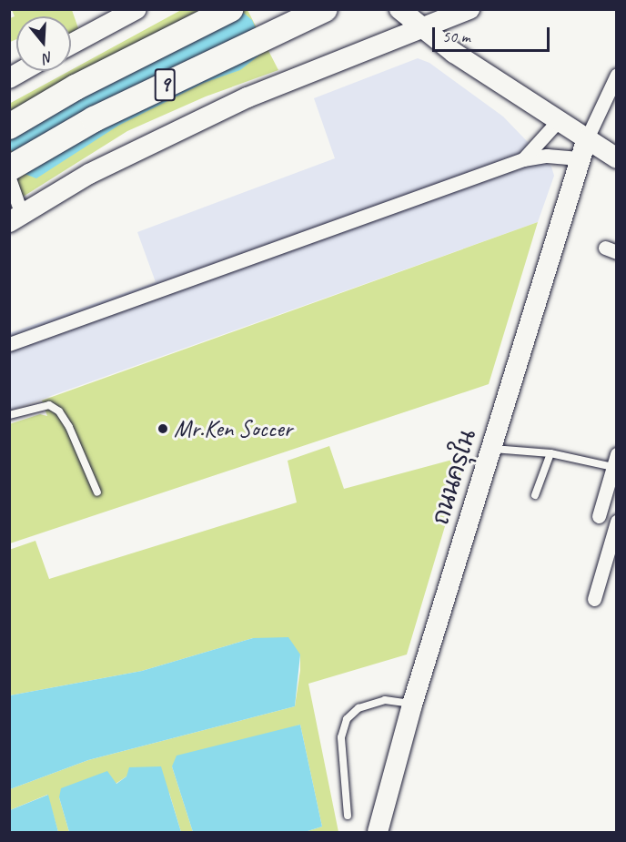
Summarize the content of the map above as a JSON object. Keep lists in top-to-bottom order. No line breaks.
{"streets":{"highway":["9"],"main road":["ถนนครุใน"]},"places":["Mr.Ken Soccer"],"scale_bar":"50 m","north":"bottom"}
